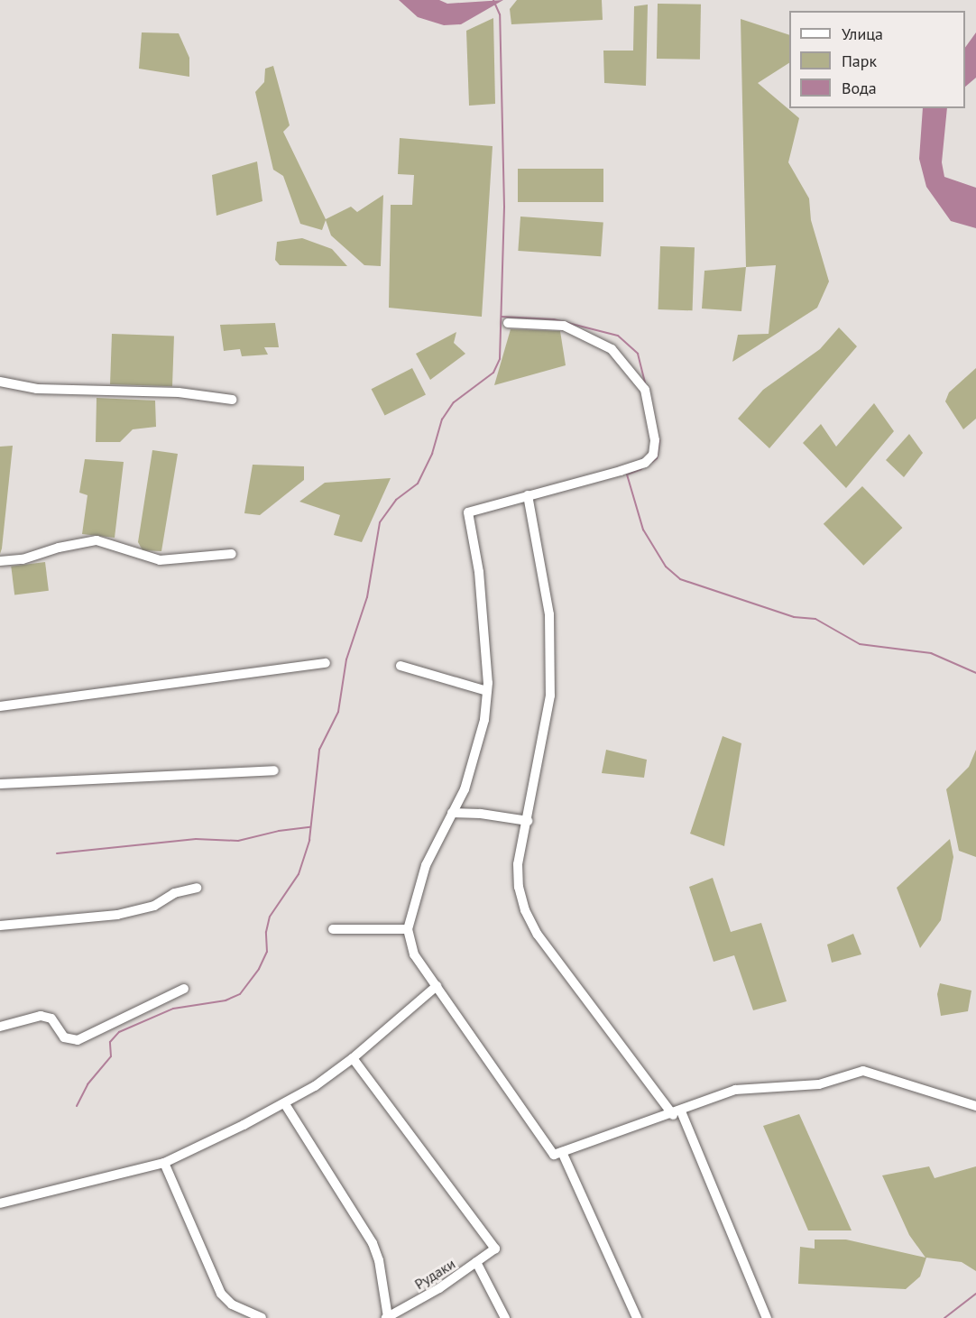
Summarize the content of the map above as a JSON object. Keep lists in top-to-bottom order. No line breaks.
{"streets":{"street":["Рудаки"]},"legend":["Улица","Парк","Вода"]}
